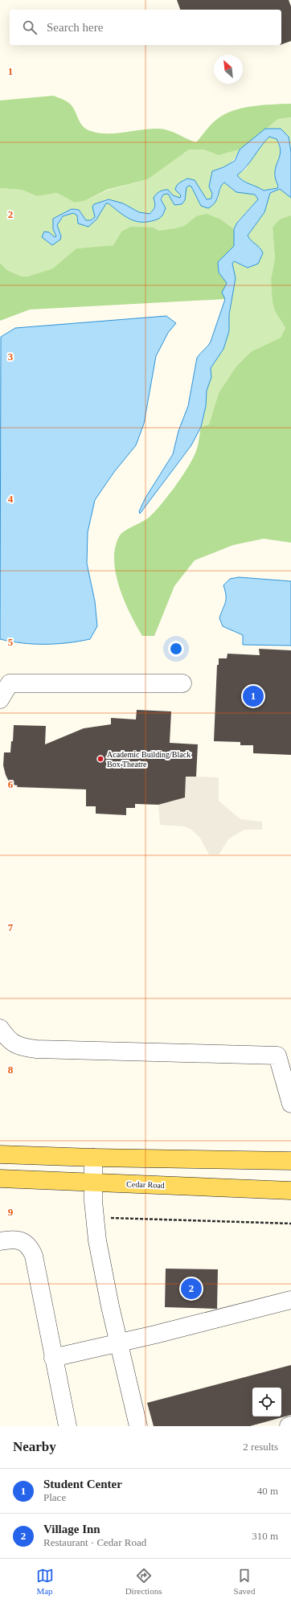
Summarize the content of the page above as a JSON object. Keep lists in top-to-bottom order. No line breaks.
{"streets":{"main road":["Cedar Road"]},"places":["Academic Building/Black Box Theatre"],"north":"top left","page":{"search":"Search here","pins":["1","2"],"heading":["Nearby","2 results"],"list":[{"mark":"1","name":"Student Center","note":"Place","value":"40 m"},{"mark":"2","name":"Village Inn","note":"Restaurant · Cedar Road","value":"310 m"}],"nav":["Map","Directions","Saved"]},"grid":{"rows":["1","2","3","4","5","6","7","8","9"]}}
